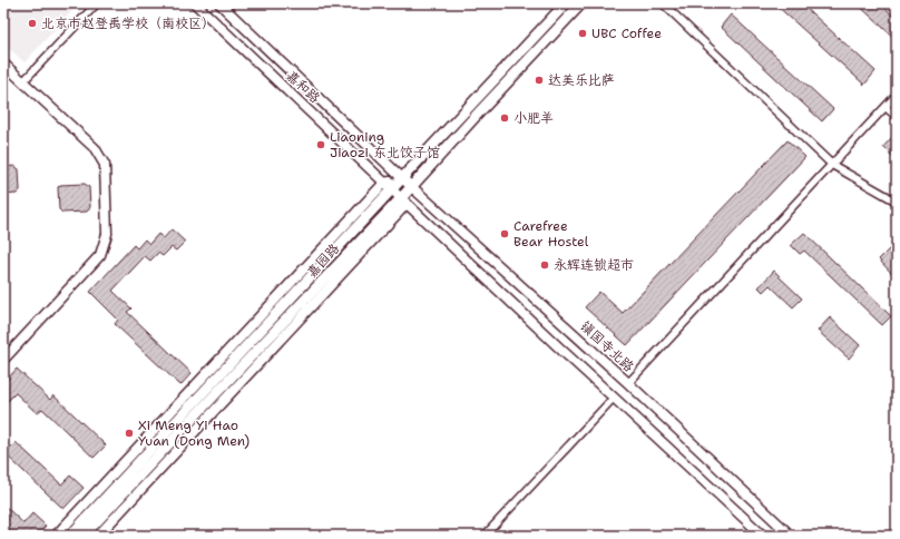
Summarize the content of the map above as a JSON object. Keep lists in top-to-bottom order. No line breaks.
{"streets":{"main road":["嘉园路"],"street":["嘉和路","镇国寺北路"]},"crossings":[["嘉和路","嘉园路"],["嘉和路","镇国寺北路"],["嘉园路","镇国寺北路"]],"places":["北京市赵登禹学校（南校区）","UBC Coffee","达美乐比萨","小肥羊","Liaoning Jiaozi 东北饺子馆","Carefree Bear Hostel","永辉连锁超市","Xi Meng Yi Hao Yuan (Dong Men)"]}
